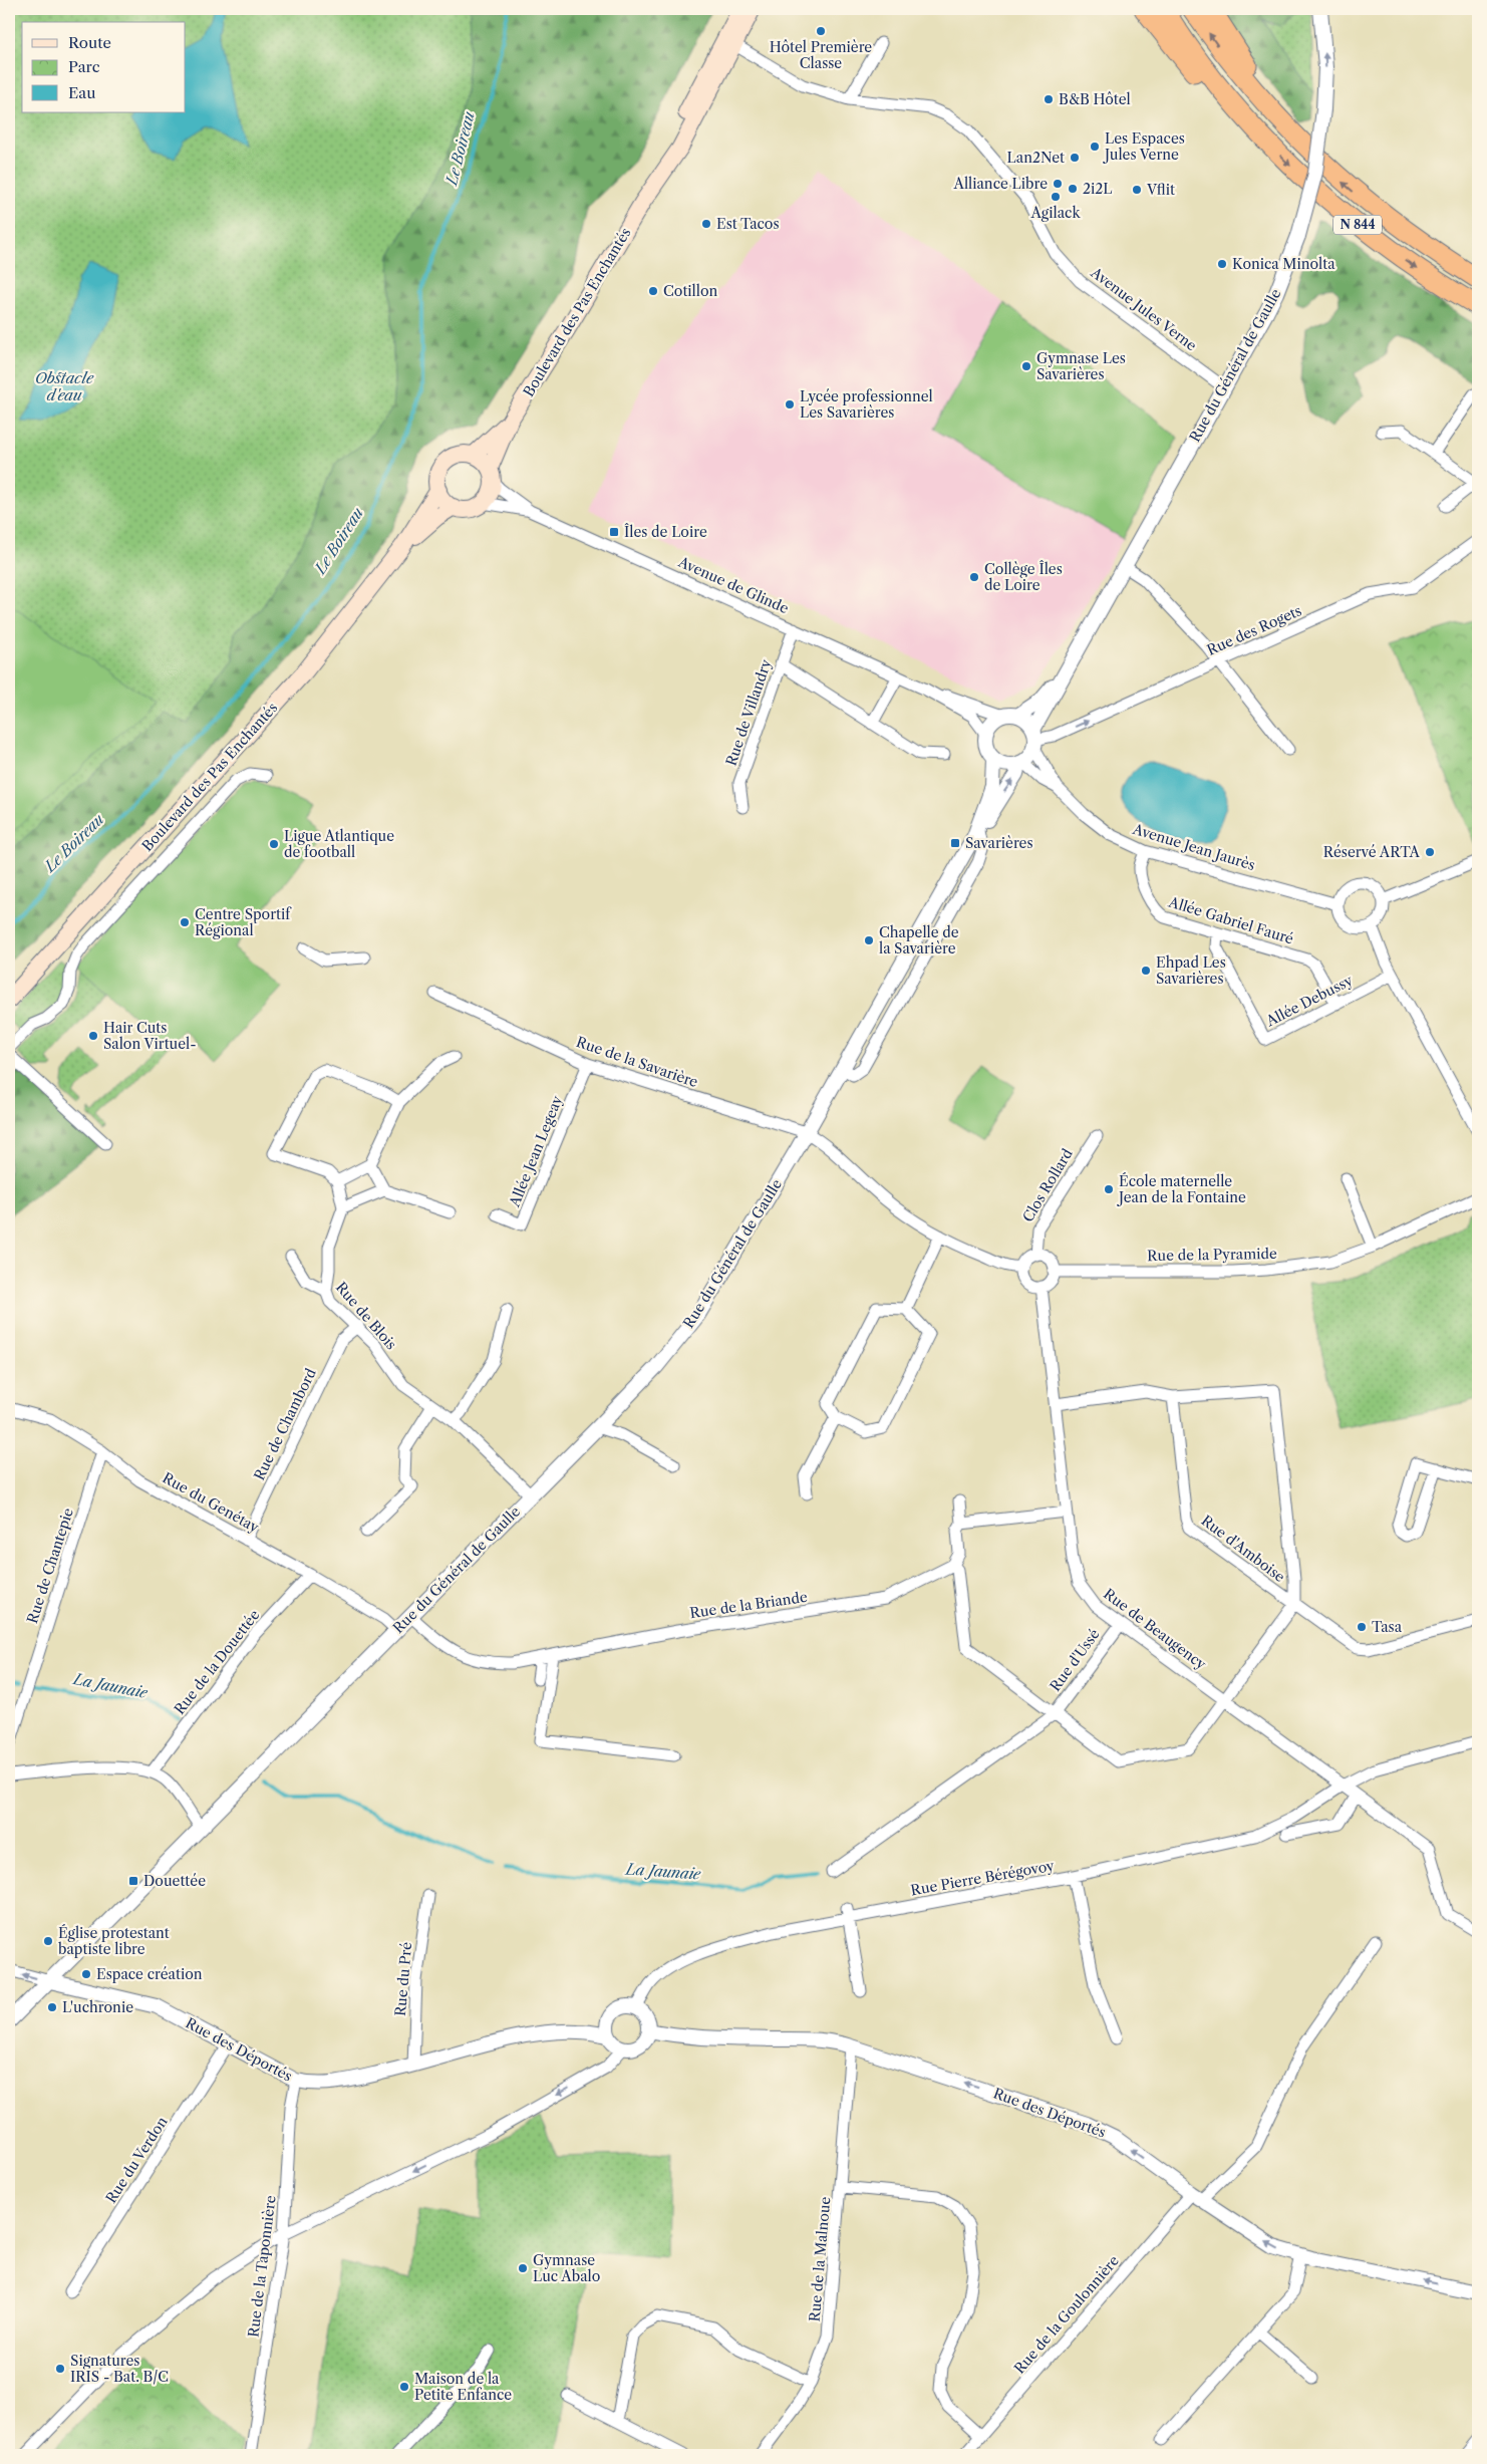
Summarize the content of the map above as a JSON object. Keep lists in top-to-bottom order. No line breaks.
{"streets":{"highway":["N 844"],"main road":["Boulevard des Pas Enchantés"],"street":["Avenue Jules Verne","Rue du Général de Gaulle","Avenue de Glinde","Rue des Rogets","Rue de Villandry","Avenue Jean Jaurès","Allée Gabriel Fauré","Allée Debussy","Rue de la Savarière","Allée Jean Legeay","Clos Rollard","Rue de la Pyramide","Rue de Blois","Rue de Chambord","Rue du Genétay","Rue d'Amboise","Rue de Chantepie","Rue de la Briande","Rue de Beaugency","Rue d'Ussé","Rue de la Douettée","Rue Pierre Bérégovoy","Rue du Pré","Rue des Déportés","Rue du Verdon","Rue de la Malnoue","Rue de la Taponnière","Rue de la Goulonnière"]},"crossings":[["Avenue Jules Verne","Boulevard des Pas Enchantés"],["Avenue Jules Verne","Rue du Général de Gaulle"],["Boulevard des Pas Enchantés","Avenue de Glinde"],["Rue du Général de Gaulle","Avenue de Glinde"],["Rue du Général de Gaulle","Rue des Rogets"],["Rue du Général de Gaulle","Avenue Jean Jaurès"],["Rue du Général de Gaulle","Rue de la Savarière"],["Rue du Général de Gaulle","Rue de Blois"],["Rue du Général de Gaulle","Rue du Genétay"],["Rue du Général de Gaulle","Rue de la Briande"],["Rue du Général de Gaulle","Rue des Déportés"],["Avenue de Glinde","Rue des Rogets"],["Avenue de Glinde","Rue de Villandry"],["Avenue de Glinde","Avenue Jean Jaurès"],["Rue des Rogets","Avenue Jean Jaurès"],["Avenue Jean Jaurès","Allée Gabriel Fauré"],["Allée Gabriel Fauré","Allée Debussy"],["Rue de la Savarière","Allée Jean Legeay"],["Clos Rollard","Rue de la Pyramide"],["Clos Rollard","Rue de Beaugency"],["Rue de la Pyramide","Rue de Beaugency"],["Rue de Blois","Rue de Chambord"],["Rue de Chambord","Rue du Genétay"],["Rue du Genétay","Rue de Chantepie"],["Rue du Genétay","Rue de la Douettée"],["Rue de Beaugency","Rue d'Ussé"],["Rue de Beaugency","Rue Pierre Bérégovoy"],["Rue Pierre Bérégovoy","Rue des Déportés"],["Rue du Pré","Rue des Déportés"],["Rue des Déportés","Rue du Verdon"],["Rue des Déportés","Rue de la Malnoue"],["Rue des Déportés","Rue de la Taponnière"],["Rue des Déportés","Rue de la Goulonnière"]],"one_way":["Rue des Rogets","Rue des Déportés"],"water":["Le Boireau","Obstacle d'eau","La Jaunaie"],"places":{"other":["Hôtel Première Classe","B&B Hôtel","Les Espaces Jules Verne","Lan2Net","Alliance Libre","2i2L","Vflit","Agilack","Est Tacos","Konica Minolta","Cotillon","Gymnase Les Savarières","Lycée professionnel Les Savarières","Collège Îles de Loire","Ligue Atlantique de football","Réservé ARTA","Centre Sportif Régional","Chapelle de la Savarière","Ehpad Les Savarières","Hair Cuts Salon Virtuel-","École maternelle Jean de la Fontaine","Tasa","Église protestant baptiste libre","Espace création","L'uchronie","Gymnase Luc Abalo","Signatures IRIS - Bat. B/C","Maison de la Petite Enfance"],"transit":["Îles de Loire","Savarières","Douettée"]},"legend":["Route","Parc","Eau"]}
